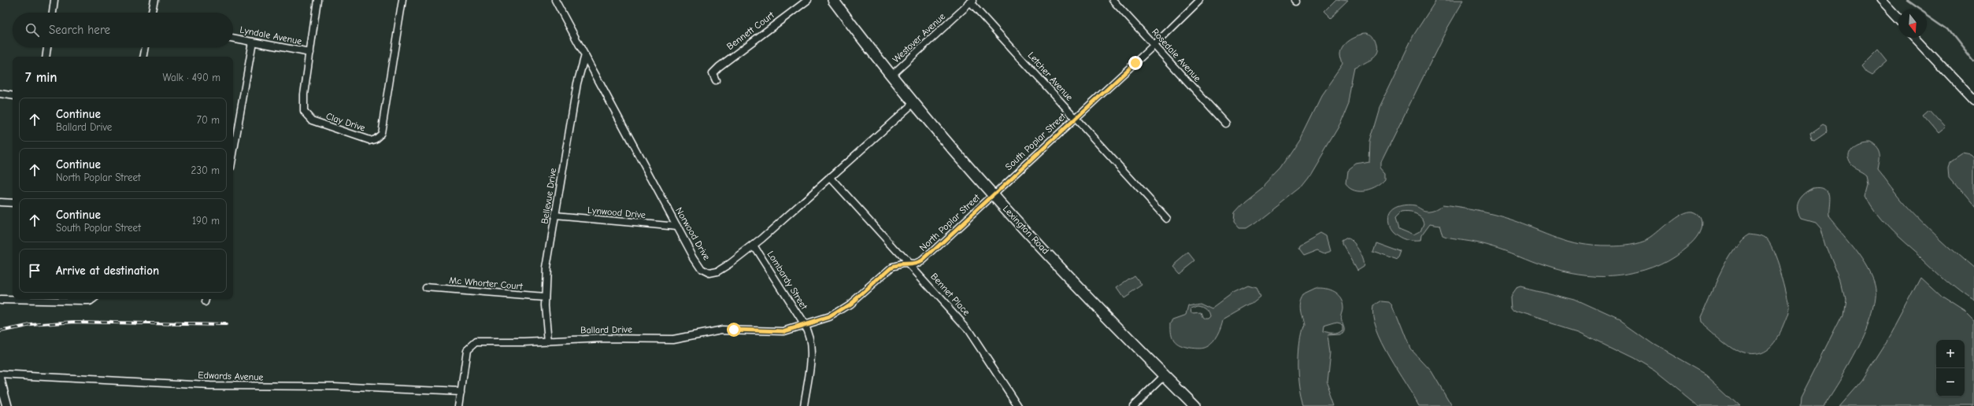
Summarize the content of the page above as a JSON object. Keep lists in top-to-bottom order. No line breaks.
{"streets":{"main road":["Lexington Road"],"street":["Bennett Court","Lyndale Avenue","Westover Avenue","Rosedale Avenue","Letcher Avenue","Clay Drive","South Poplar Street","Bellevue Drive","Lynwood Drive","North Poplar Street","Norwood Drive","Lombardy Street","Mc Whorter Court","Bennet Place","Ballard Drive","Edwards Avenue"]},"crossings":[["Lyndale Avenue","Clay Drive"],["Westover Avenue","Letcher Avenue"],["Westover Avenue","Lexington Road"],["Rosedale Avenue","South Poplar Street"],["Letcher Avenue","South Poplar Street"],["South Poplar Street","North Poplar Street"],["South Poplar Street","Lexington Road"],["Bellevue Drive","Lynwood Drive"],["Bellevue Drive","Norwood Drive"],["Bellevue Drive","Mc Whorter Court"],["Bellevue Drive","Ballard Drive"],["Lynwood Drive","Norwood Drive"],["North Poplar Street","Lexington Road"],["North Poplar Street","Lombardy Street"],["North Poplar Street","Bennet Place"],["North Poplar Street","Ballard Drive"],["Lexington Road","Norwood Drive"],["Norwood Drive","Lombardy Street"],["Norwood Drive","Bennet Place"],["Lombardy Street","Ballard Drive"],["Ballard Drive","Edwards Avenue"]],"north":"bottom","page":{"search":"Search here","heading":["7 min","Walk · 490 m"],"list":[["Continue","Ballard Drive","70 m"],["Continue","North Poplar Street","230 m"],["Continue","South Poplar Street","190 m"],"Arrive at destination"],"map_buttons":["+","−"]}}
